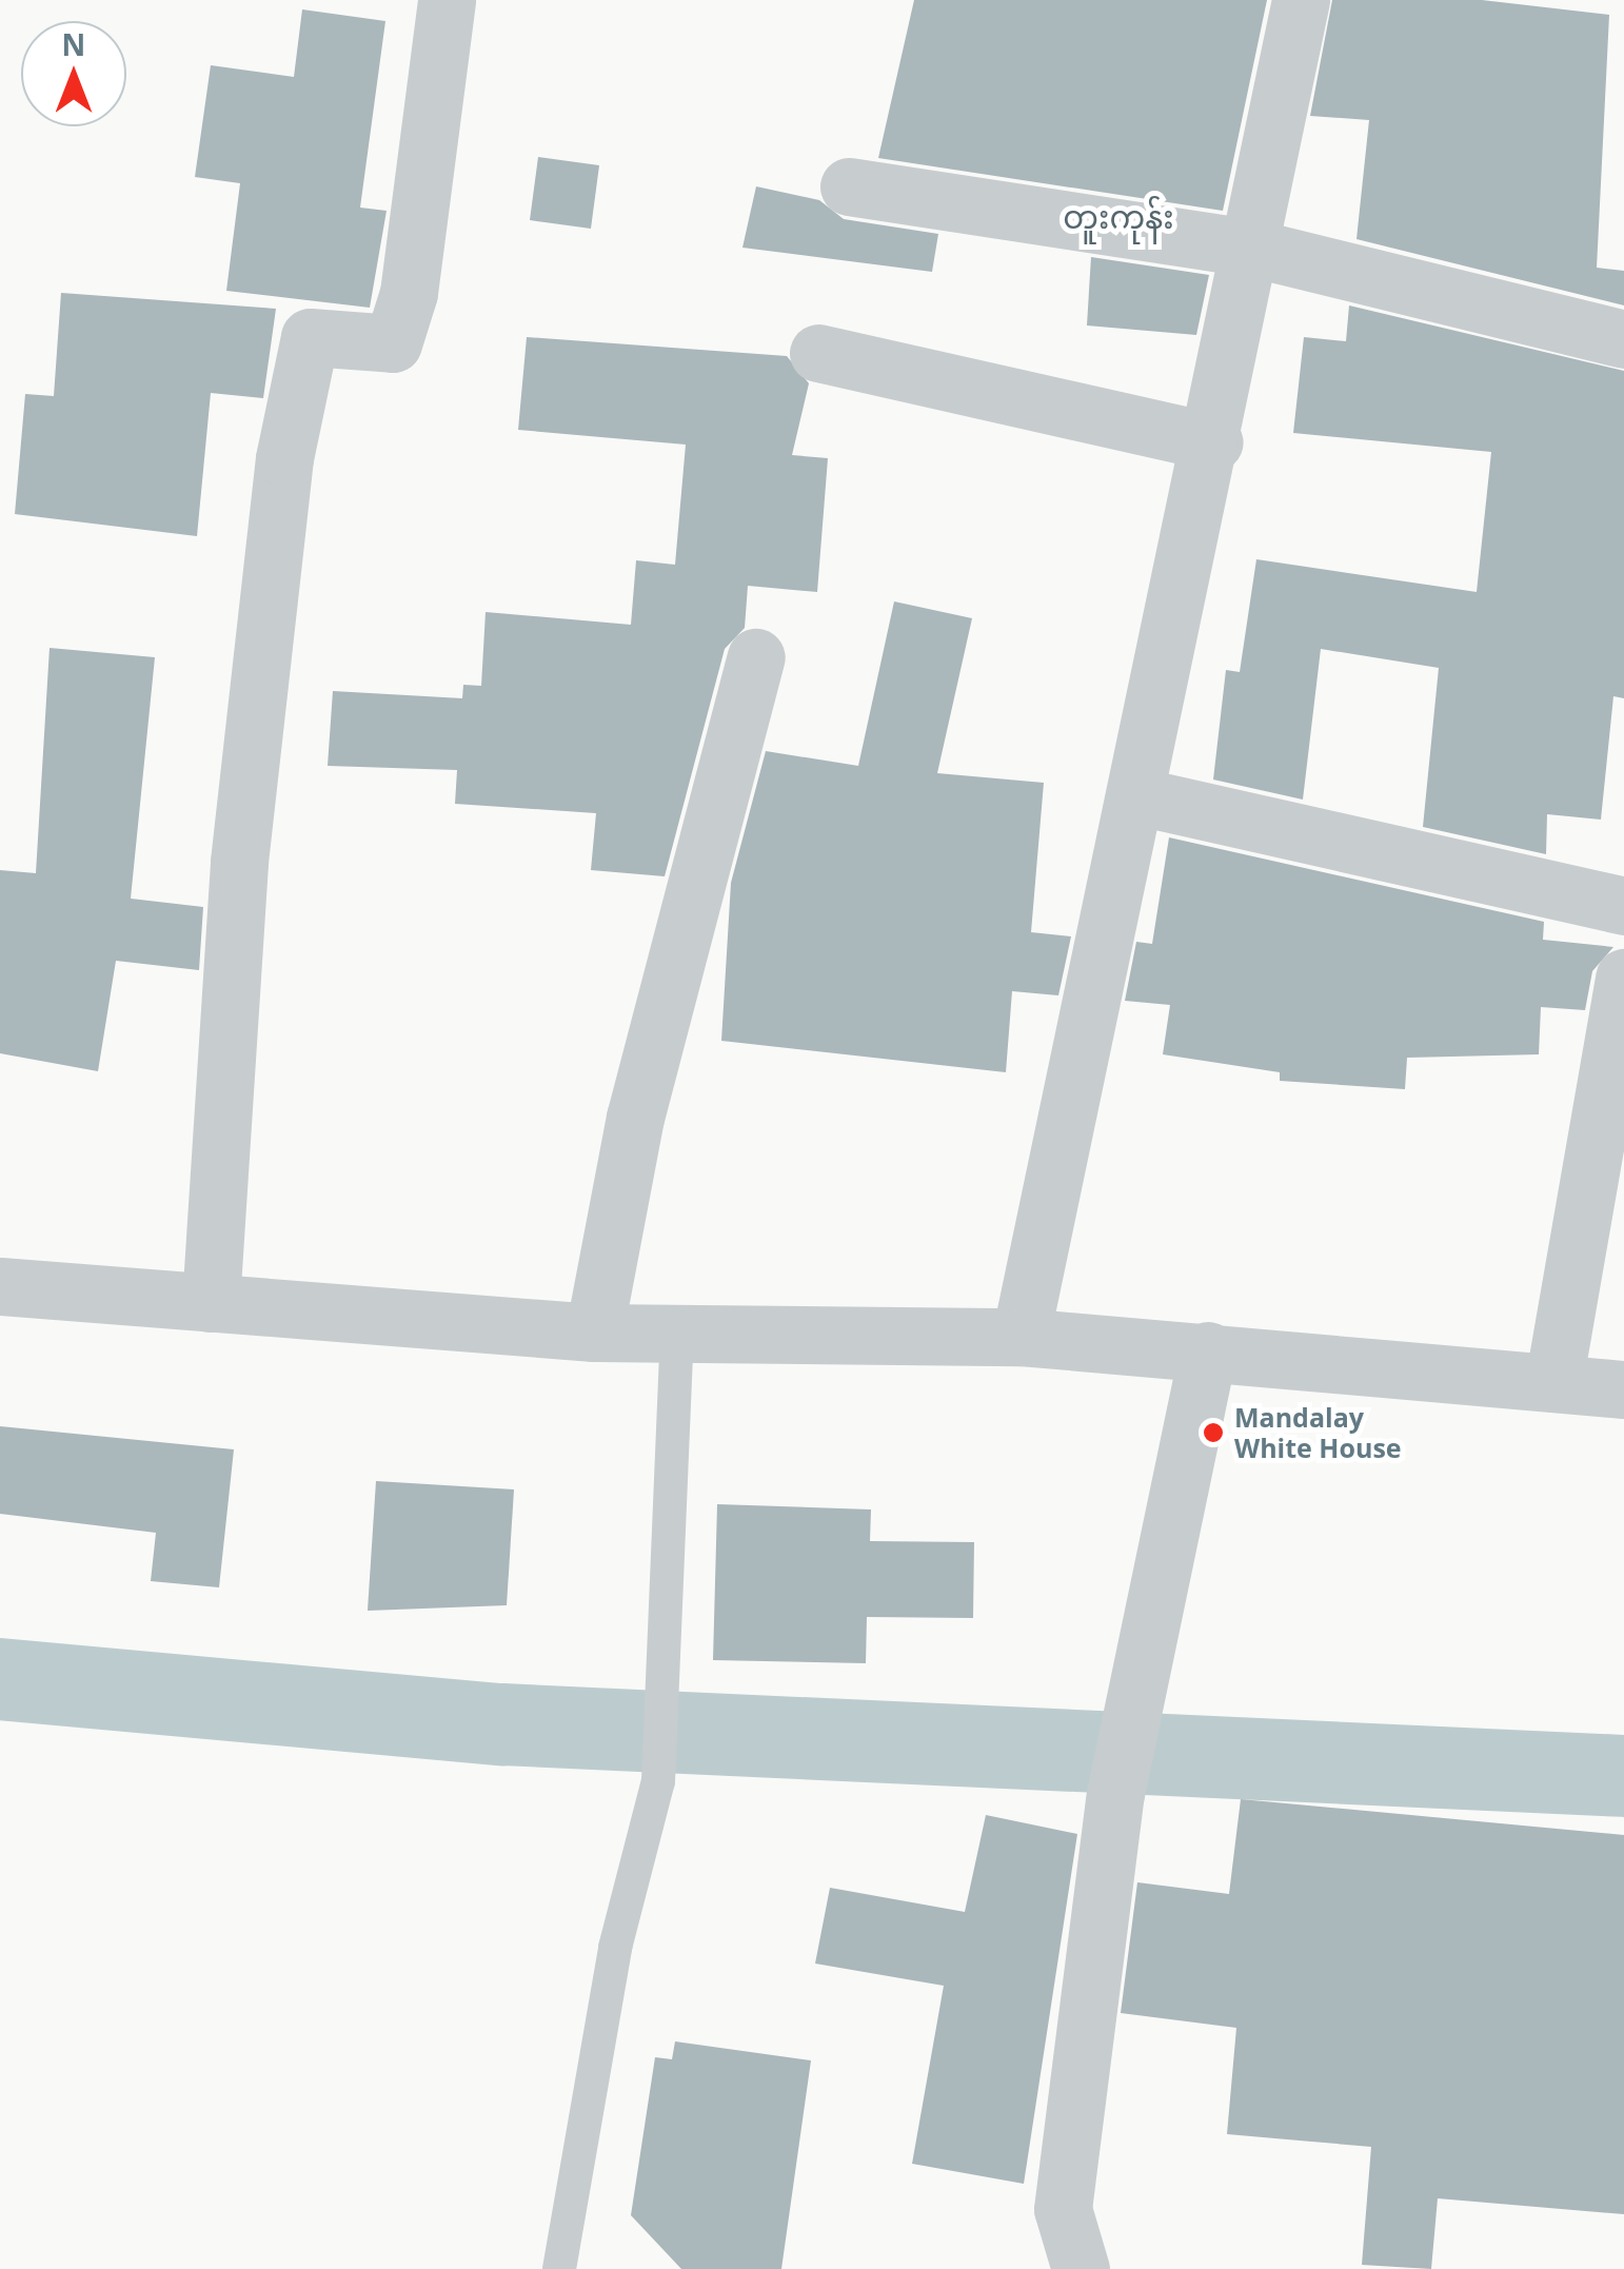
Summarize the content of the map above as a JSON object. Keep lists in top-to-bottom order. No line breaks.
{"districts":["တူးကုန်း"],"places":["Mandalay White House"],"north":"top"}
